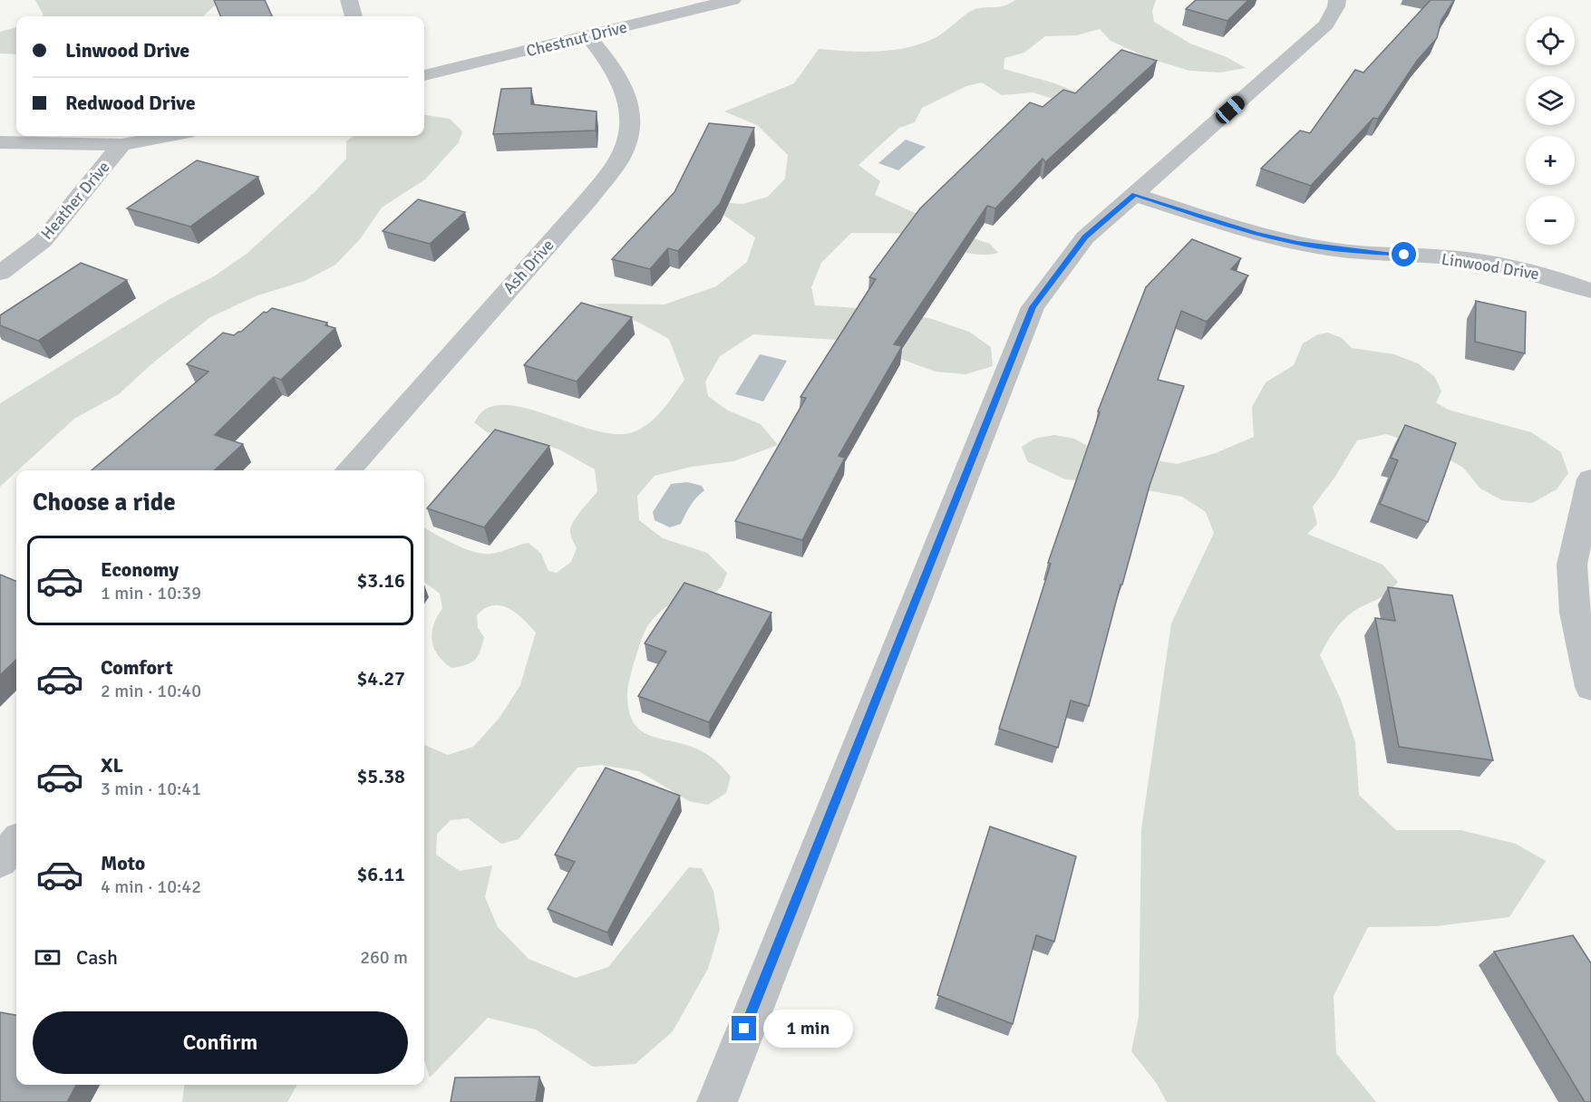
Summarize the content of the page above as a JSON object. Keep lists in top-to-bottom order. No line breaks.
{"streets":{"street":["Chestnut Drive","Heather Drive","Ash Drive","Linwood Drive"]},"crossings":[["Chestnut Drive","Ash Drive"]],"page":{"map_buttons":["+","−"],"banner":["Linwood Drive","Redwood Drive"],"heading":"Choose a ride","list":[{"name":"Economy","note":"1 min · 10:39","value":"$3.16"},{"name":"Comfort","note":"2 min · 10:40","value":"$4.27"},{"name":"XL","note":"3 min · 10:41","value":"$5.38"},{"name":"Moto","note":"4 min · 10:42","value":"$6.11"}],"pay":["Cash","260 m"],"buttons":"Confirm","bubble":"1 min"}}
